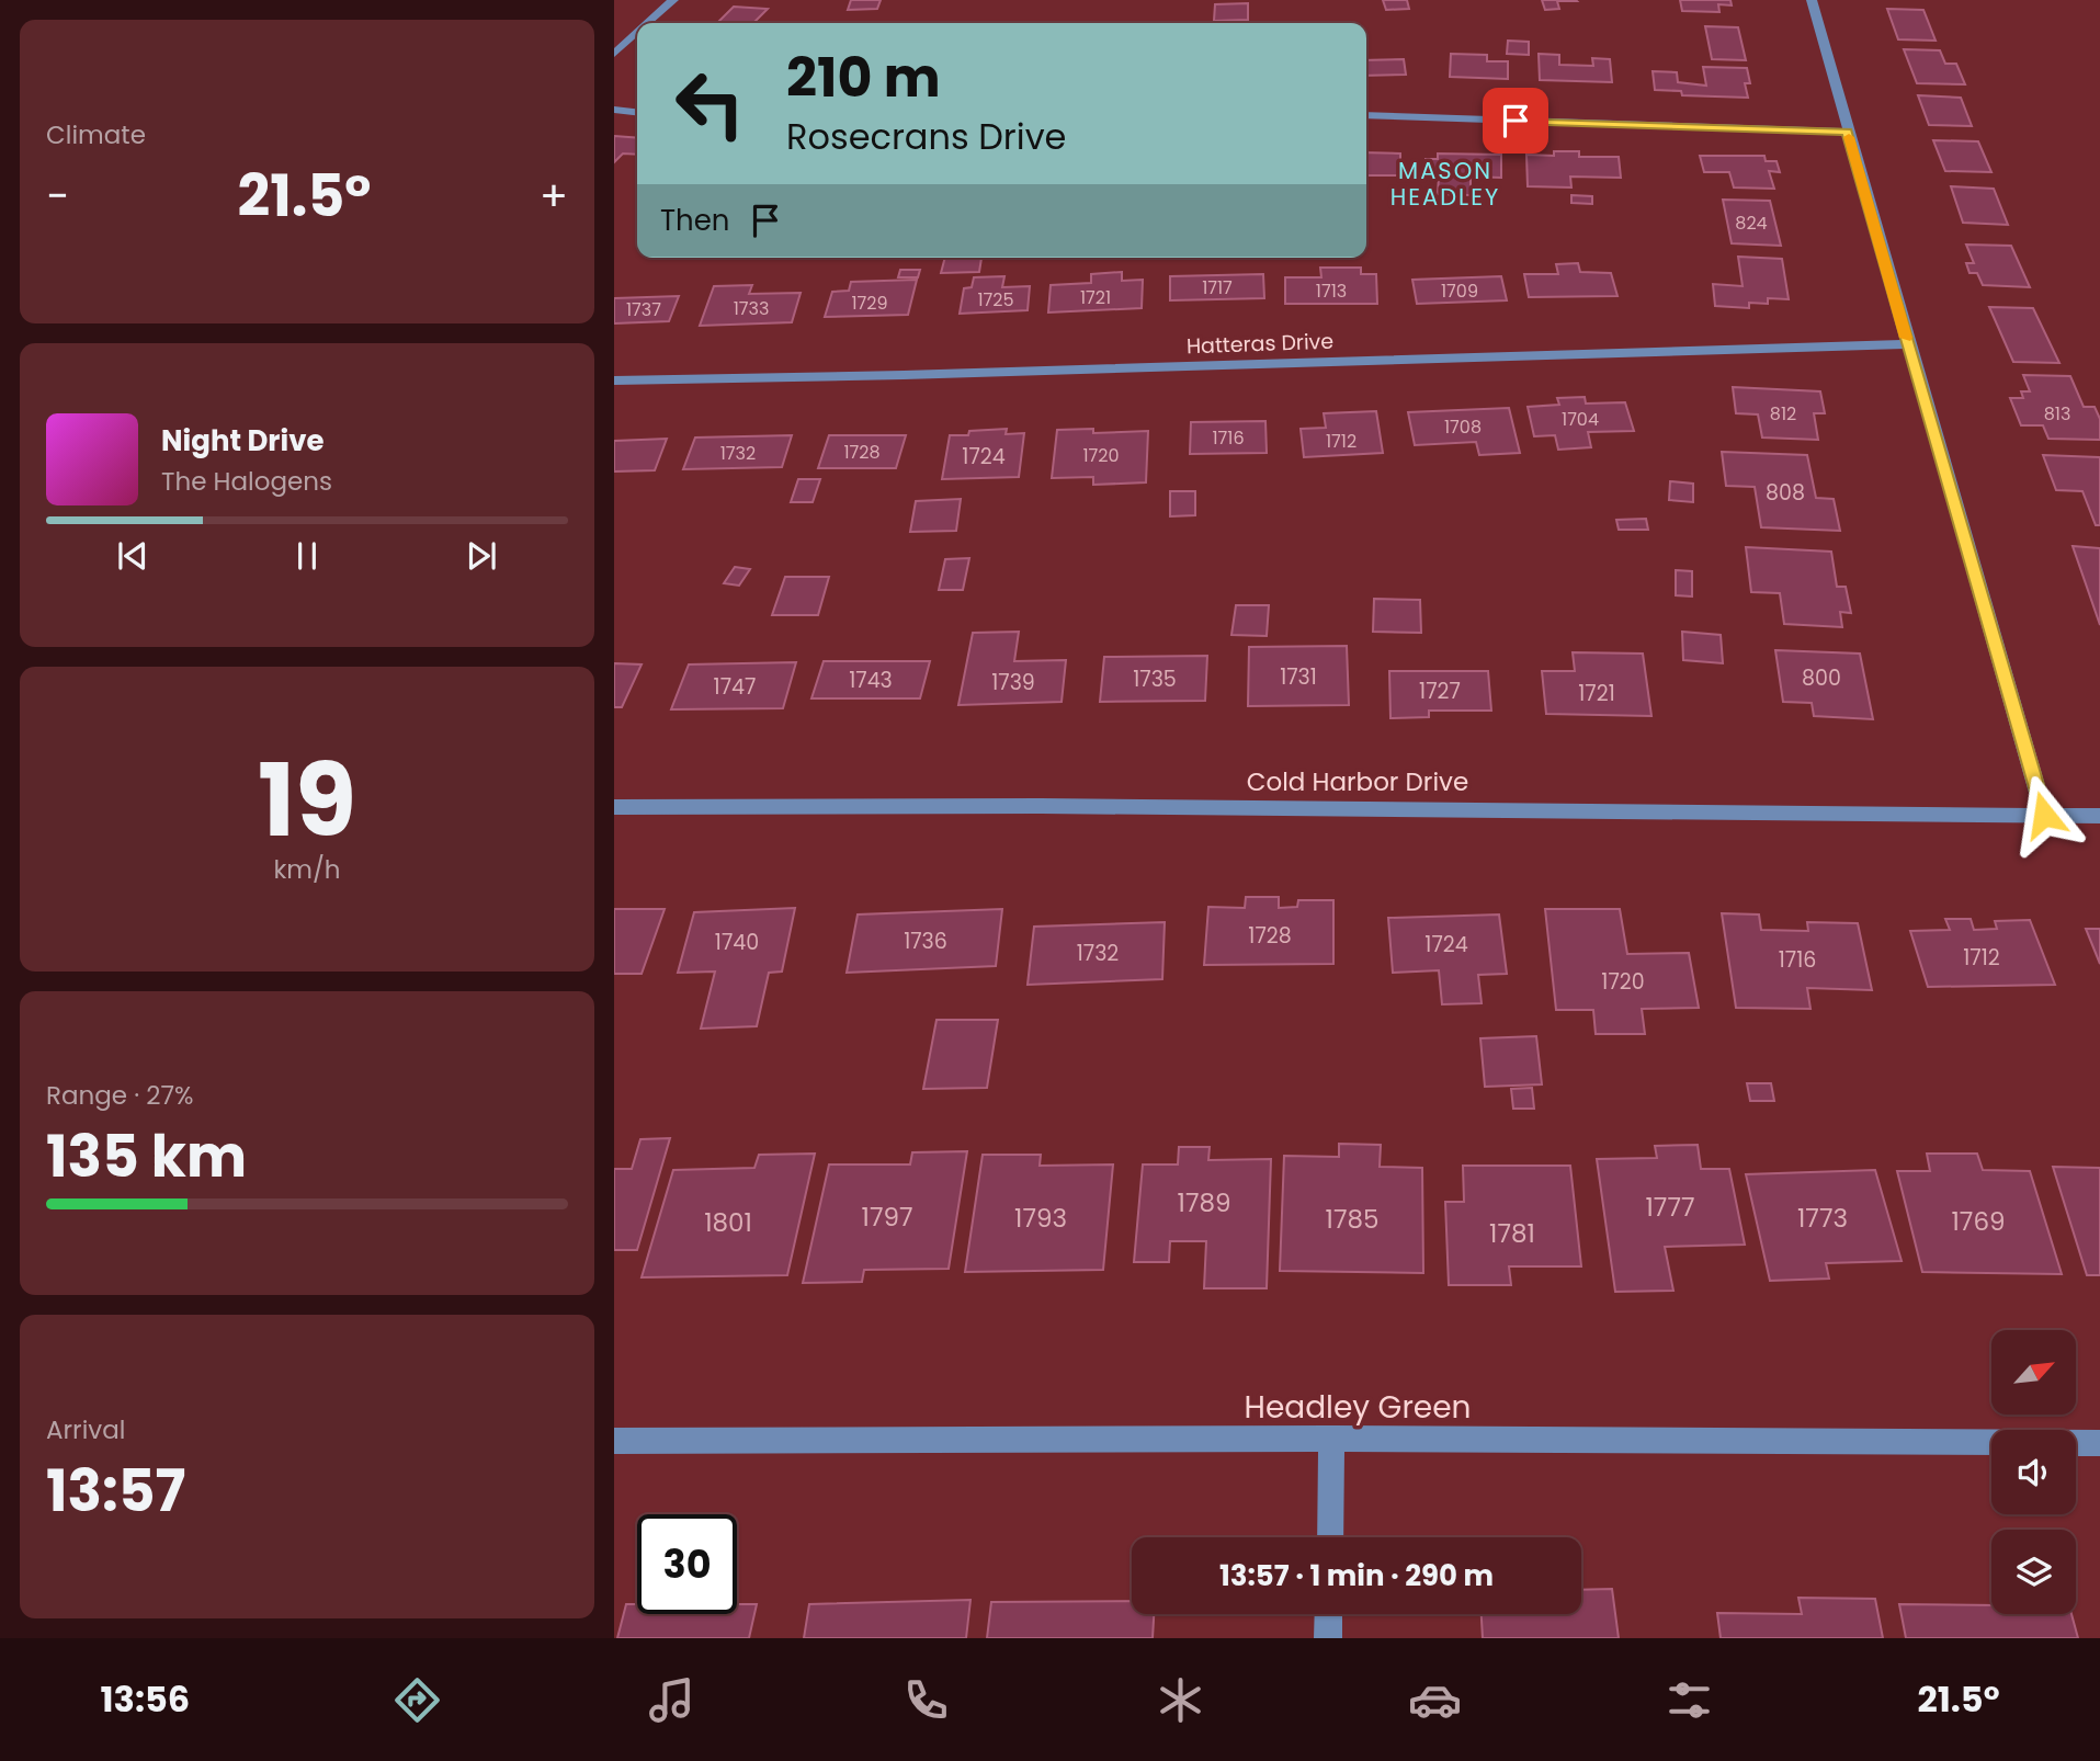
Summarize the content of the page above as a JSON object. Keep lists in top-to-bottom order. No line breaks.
{"streets":{"street":["Hatteras Drive","Cold Harbor Drive","Headley Green"]},"districts":["MASON HEADLEY"],"house_numbers":["824","1717","1713","1709","1721","1725","1729","1733","1737","812","813","1704","1708","1716","1712","1728","1732","1720","1724","808","1731","800","1735","1743","1739","1747","1727","1721","1728","1736","1740","1724","1732","1712","1716","1720","1789","1777","1797","1793","1773","1785","1769","1801","1781"],"north":"top right","page":{"tile":["Climate",["19","km/h"],["Range · 27%","135 km"],["Arrival","13:57"]],"turn":["210 m","Rosecrans Drive"],"heat":["−","21.5°","+"],"then":"Then","song":["Night Drive","The Halogens"],"limit":"30","trip":"13:57 · 1 min · 290 m","tabs":["13:56","21.5°"]}}
